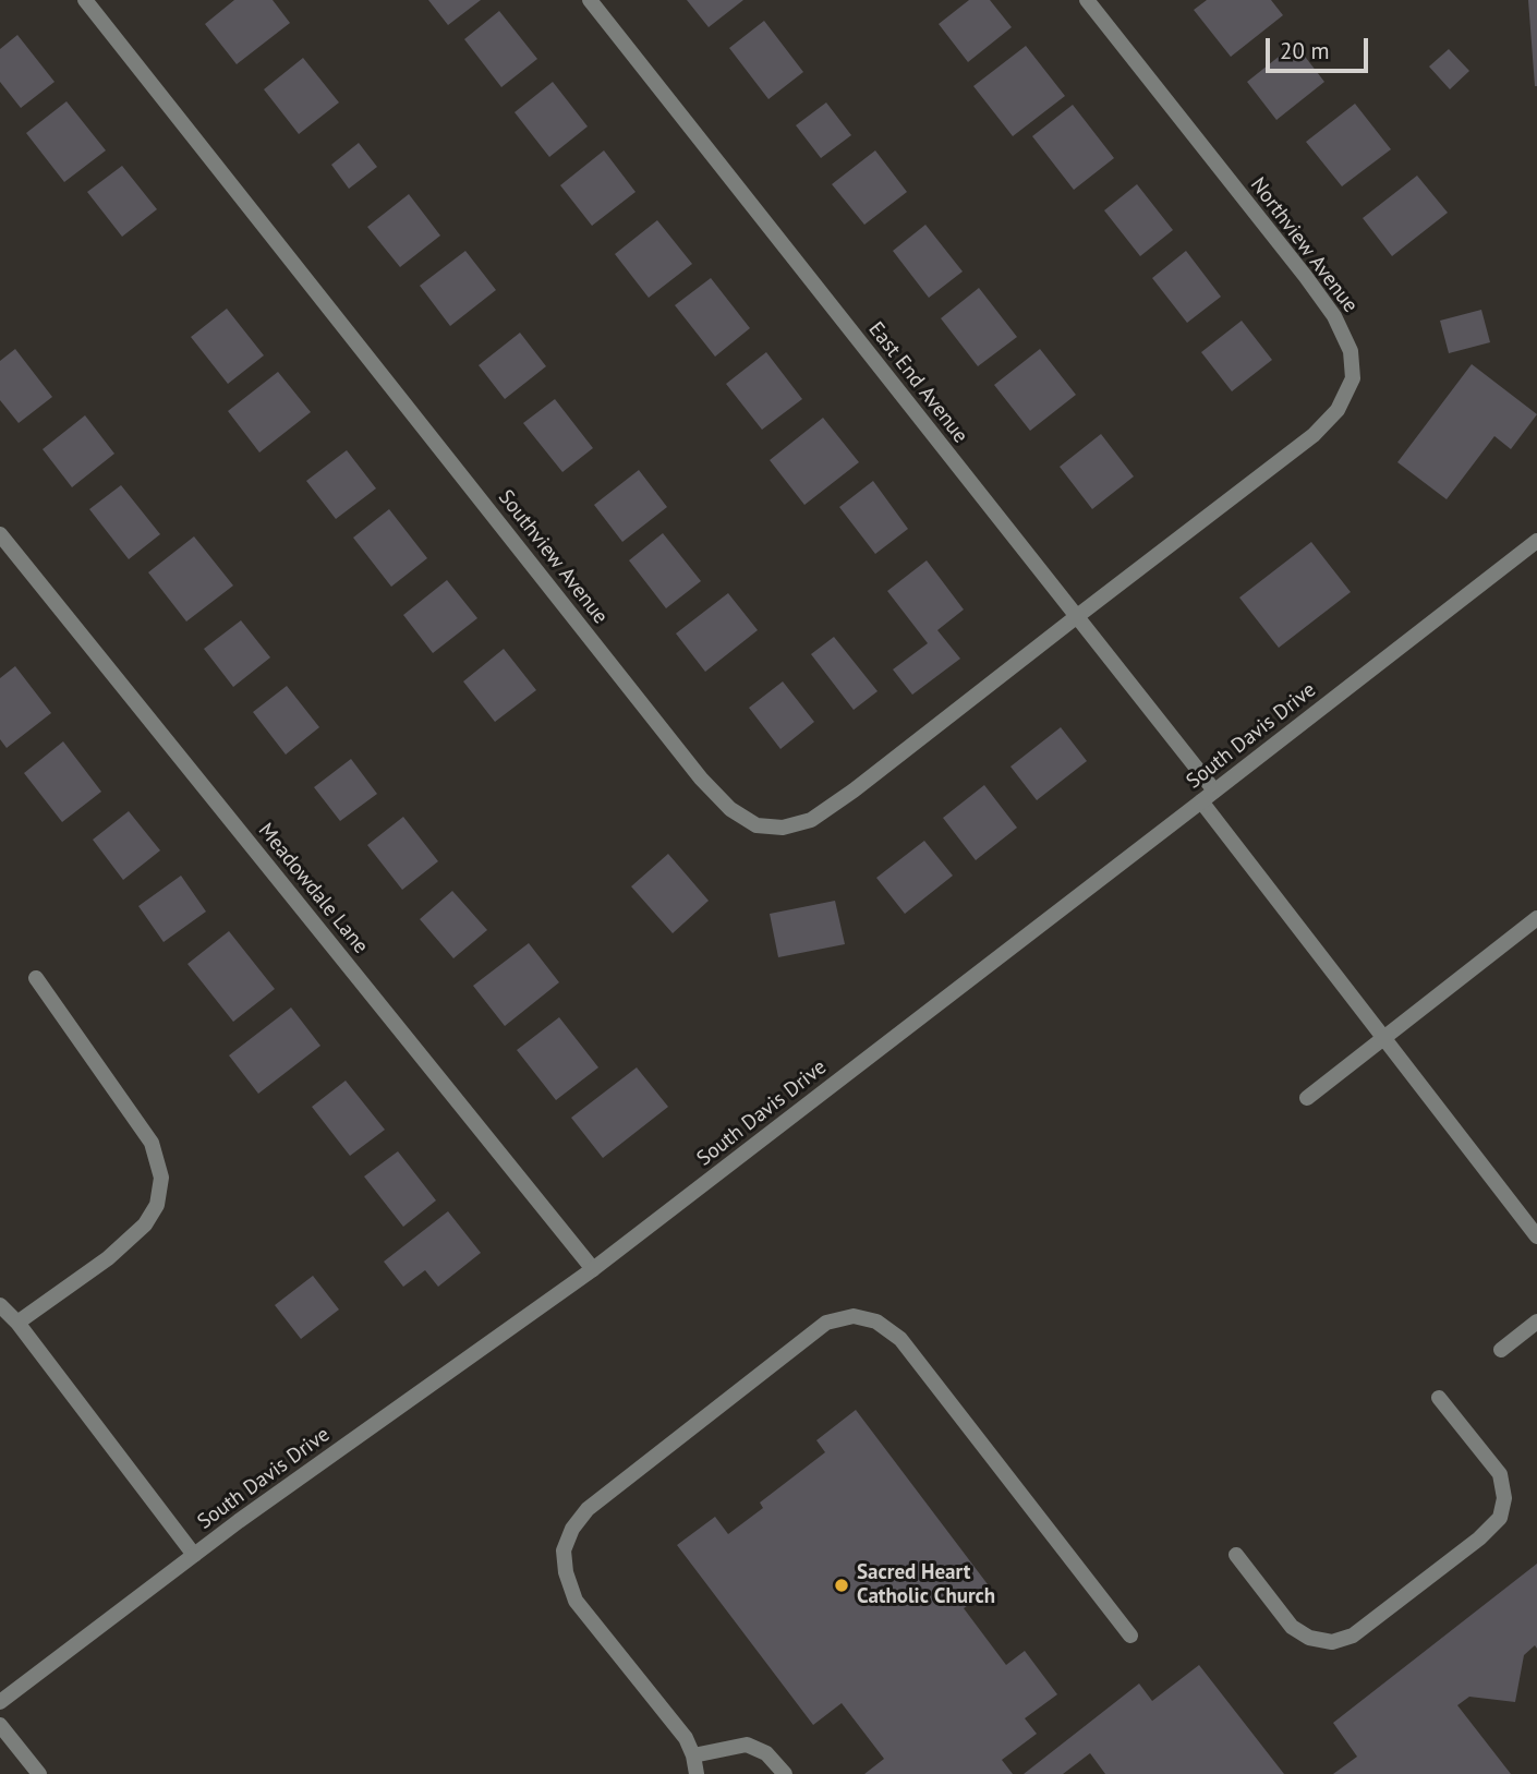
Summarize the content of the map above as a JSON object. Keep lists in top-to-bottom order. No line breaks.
{"streets":{"street":["Northview Avenue","East End Avenue","Southview Avenue","South Davis Drive","Meadowdale Lane"]},"crossings":[["Northview Avenue","East End Avenue"],["Northview Avenue","Southview Avenue"],["East End Avenue","Southview Avenue"],["East End Avenue","South Davis Drive"],["South Davis Drive","Meadowdale Lane"]],"places":["Sacred Heart Catholic Church"],"scale_bar":"20 m"}
